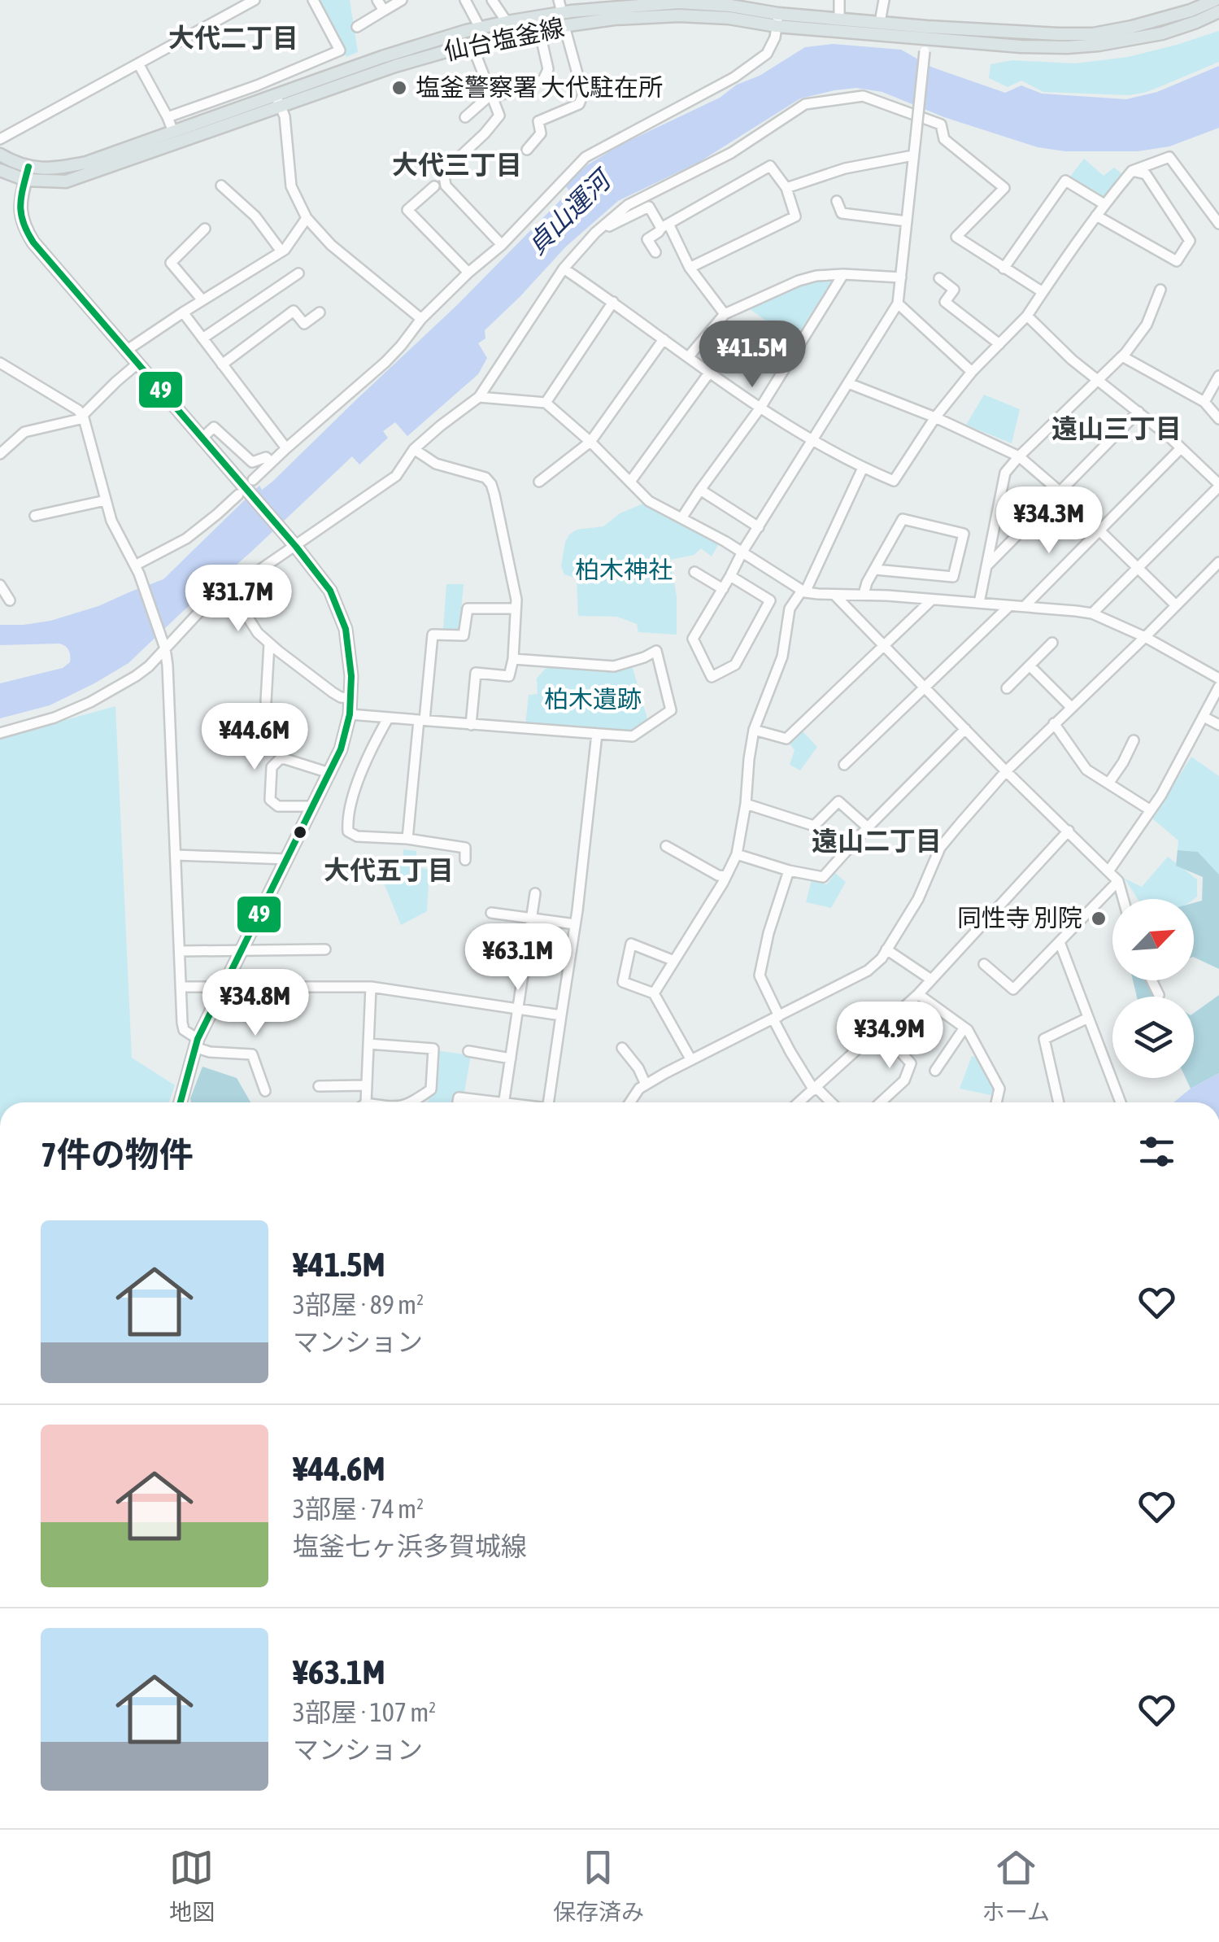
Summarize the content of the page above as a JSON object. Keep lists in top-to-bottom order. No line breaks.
{"streets":{"main road":["仙台塩釜線"]},"districts":["大代二丁目","大代三丁目","遠山三丁目","遠山二丁目","大代五丁目"],"water":["貞山運河"],"parks":["柏木神社","柏木遺跡"],"places":["塩釜警察署 大代駐在所","同性寺 別院"],"lines":["transit line 49"],"north":"top right","page":{"price":["¥41.5M","¥34.3M","¥31.7M","¥44.6M","¥63.1M","¥34.8M","¥34.9M"],"heading":"7件の物件","list":[{"name":"¥41.5M","note":"3部屋 · 89 m² · マンション"},{"name":"¥44.6M","note":"3部屋 · 74 m² · 塩釜七ヶ浜多賀城線"},{"name":"¥63.1M","note":"3部屋 · 107 m² · マンション"}],"tabs":["地図","保存済み","ホーム"]}}
